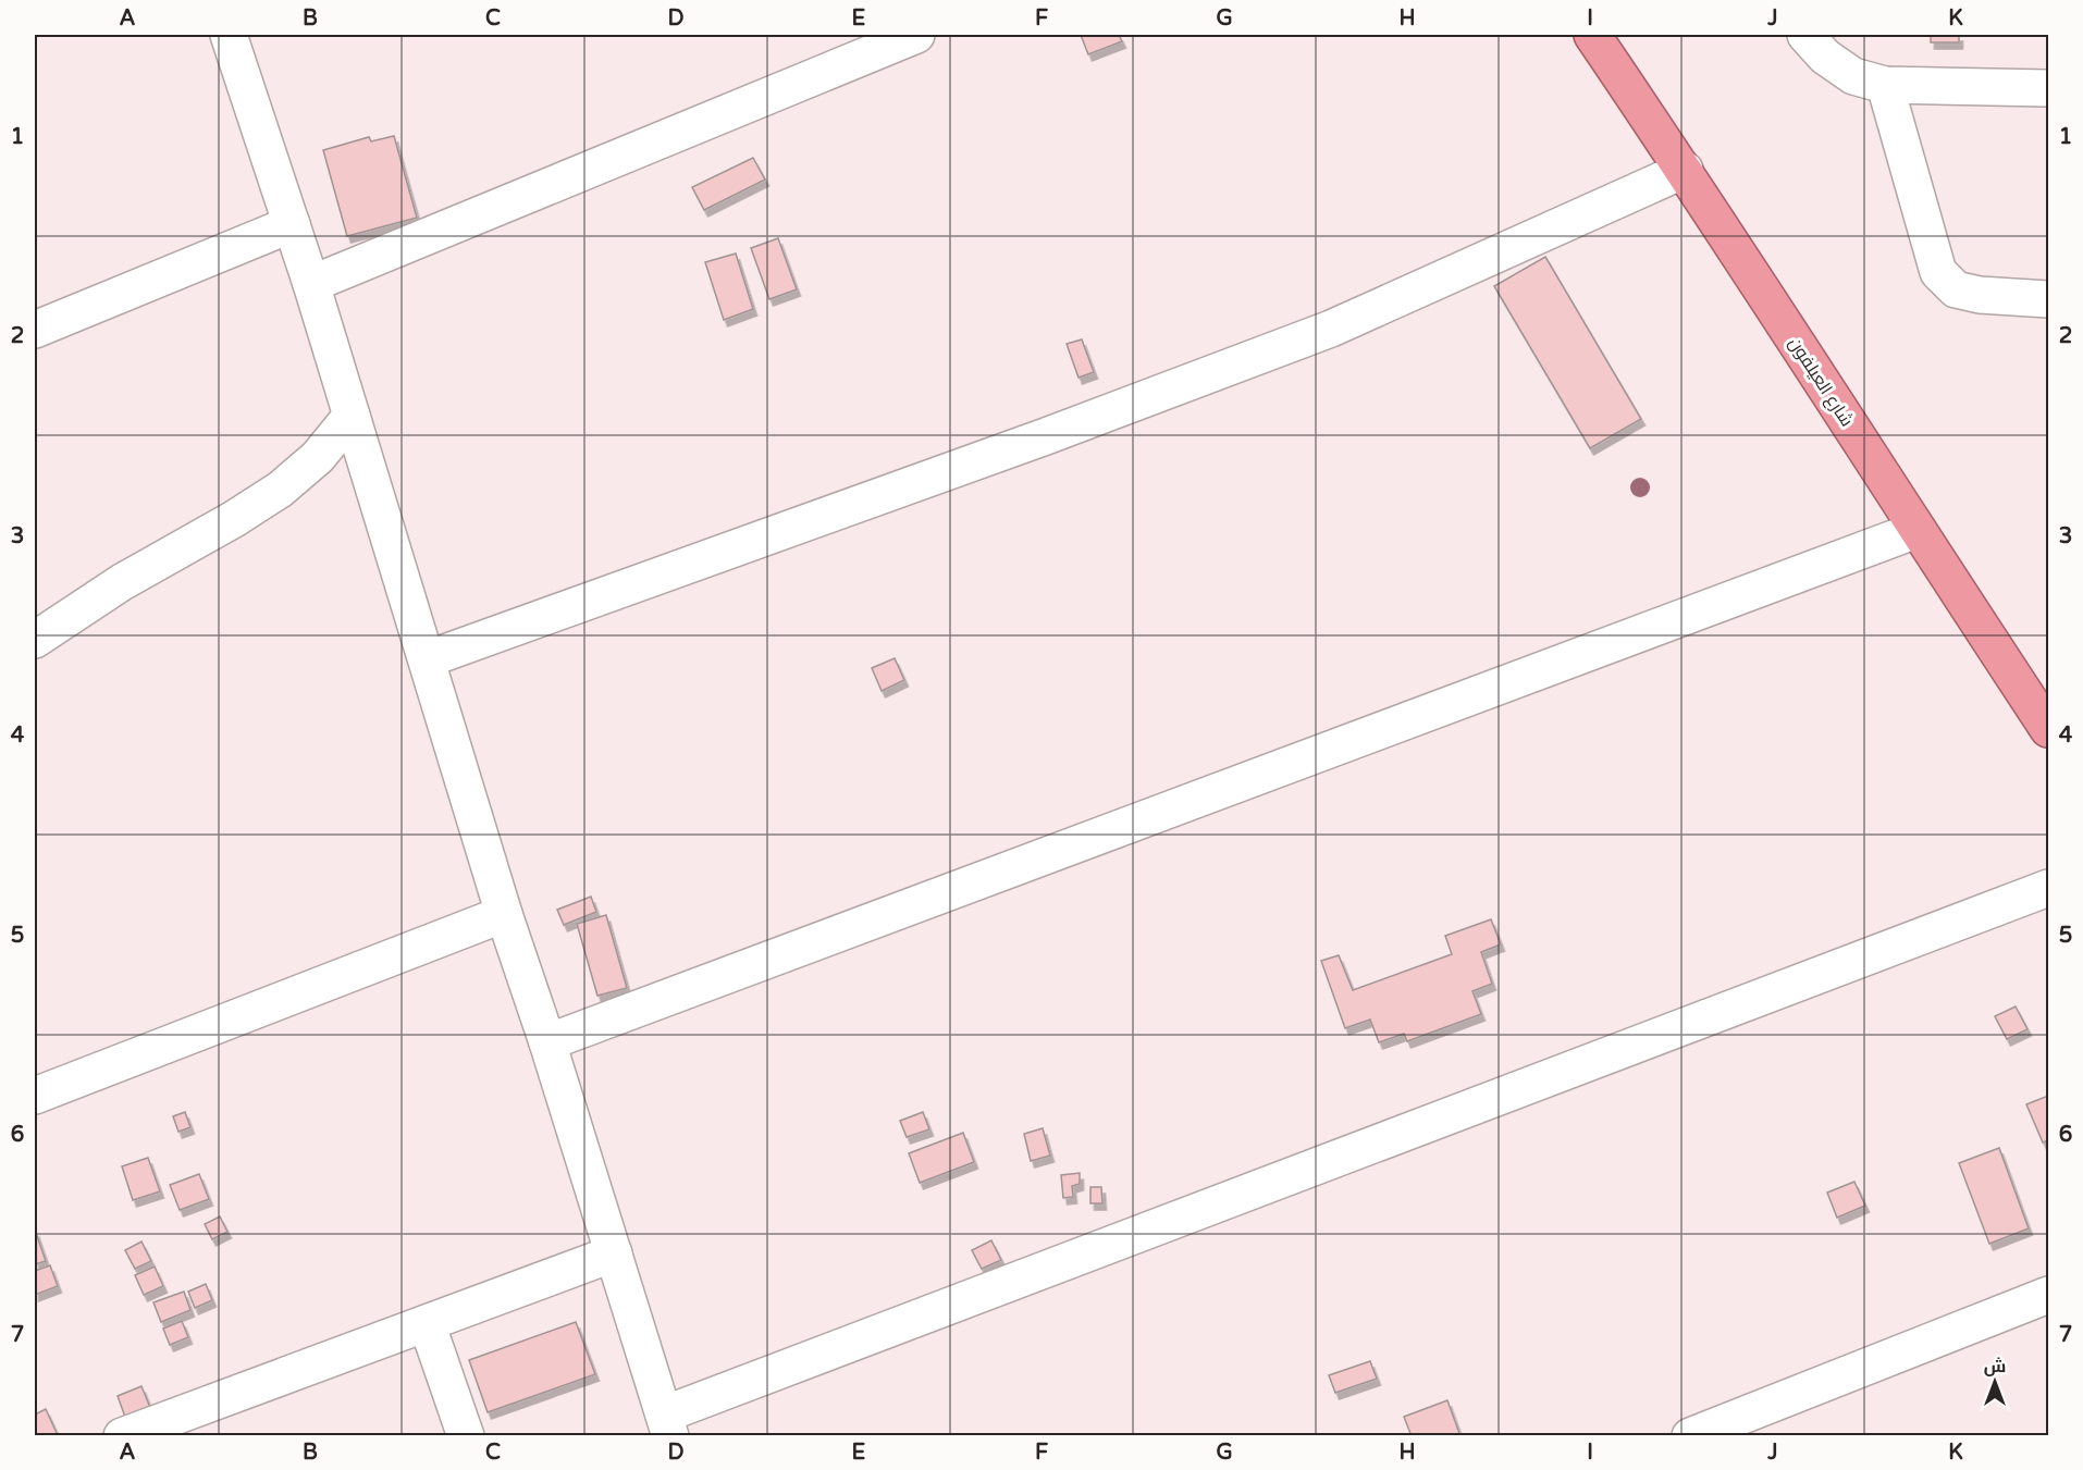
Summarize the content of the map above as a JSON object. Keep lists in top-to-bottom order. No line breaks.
{"streets":{"highway":["شارع العيلفون"]},"north":"top","grid":{"columns":["A","B","C","D","E","F","G","H","I","J","K"],"rows":["1","2","3","4","5","6","7"]}}
